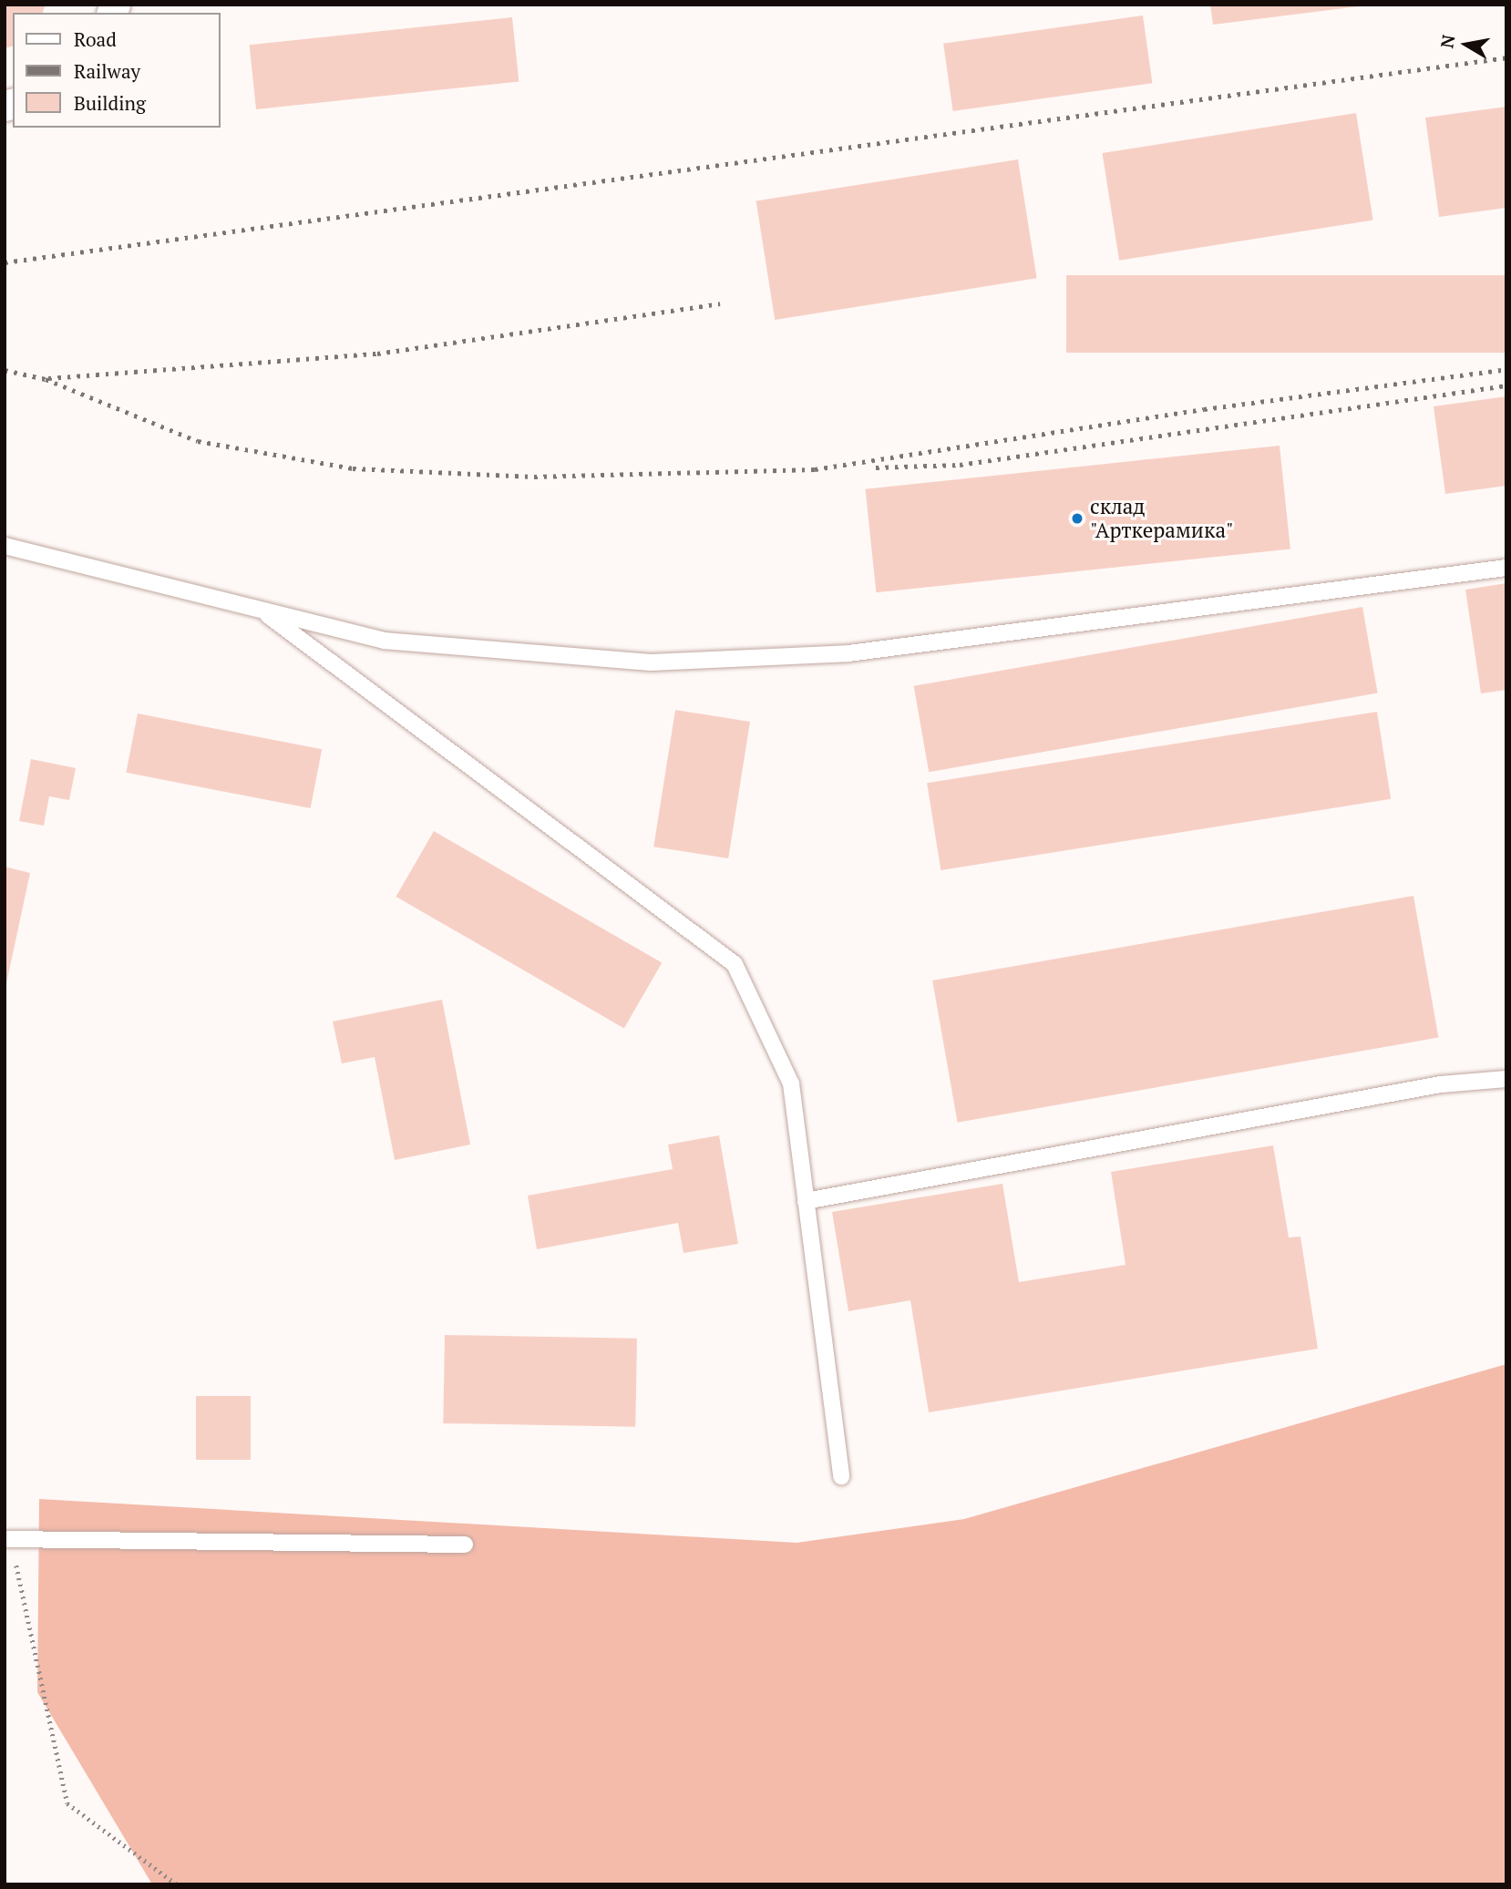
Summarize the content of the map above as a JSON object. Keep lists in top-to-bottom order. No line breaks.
{"places":["склад \"Арткерамика\""],"legend":["Road","Railway","Building"],"north":"left"}
